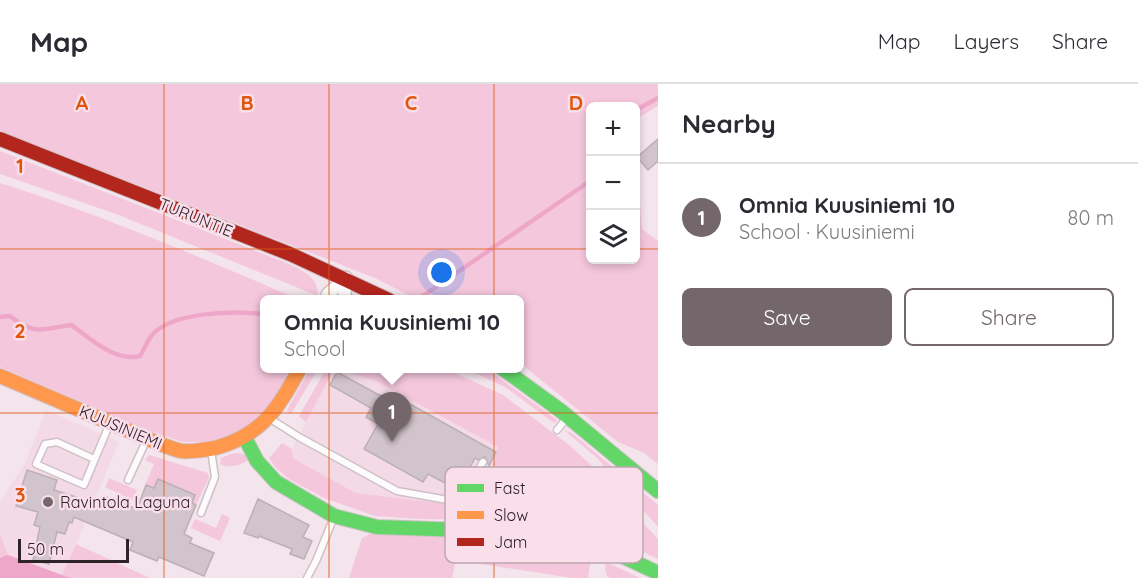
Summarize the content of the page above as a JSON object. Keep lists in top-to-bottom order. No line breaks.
{"streets":{"street":["TURUNTIE","KUUSINIEMI"]},"places":["Ravintola Laguna"],"legend":["Fast","Slow","Jam"],"scale_bar":"50 m","page":{"header":"Map","nav":["Map","Layers","Share"],"heading":"Nearby","map_buttons":["+","−"],"list":[{"mark":"1","name":"Omnia Kuusiniemi 10","note":"School · Kuusiniemi","value":"80 m"}],"buttons":["Save","Share"],"popup":["Omnia Kuusiniemi 10","School"],"pins":"1","scale":"50 m"},"grid":{"columns":["A","B","C","D"],"rows":["1","2","3"]}}
